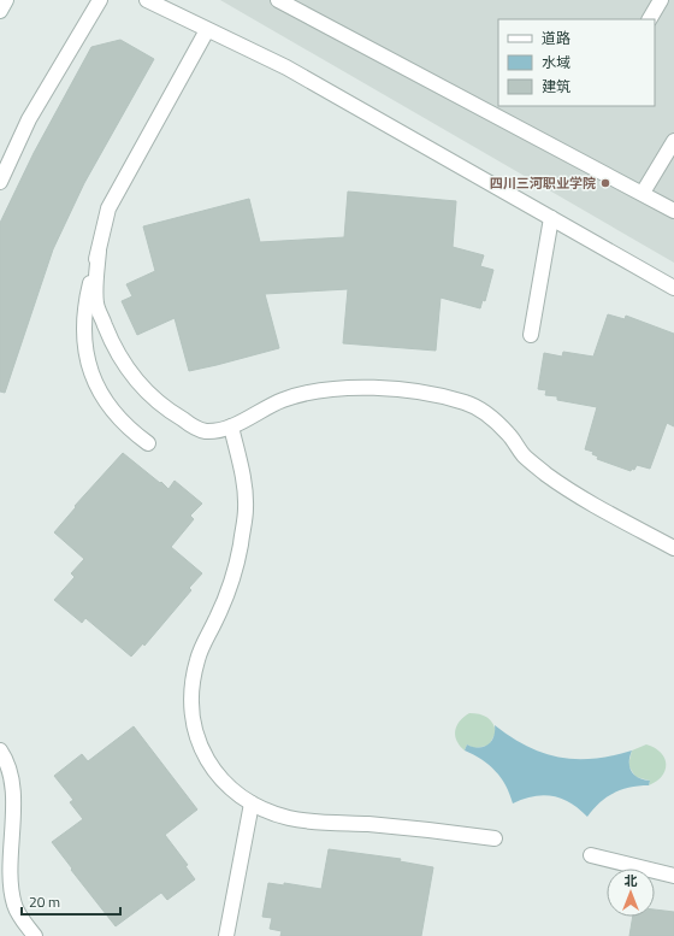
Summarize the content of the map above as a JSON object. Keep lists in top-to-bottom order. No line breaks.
{"places":["四川三河职业学院"],"legend":["道路","水域","建筑"],"scale_bar":"20 m","north":"top"}
